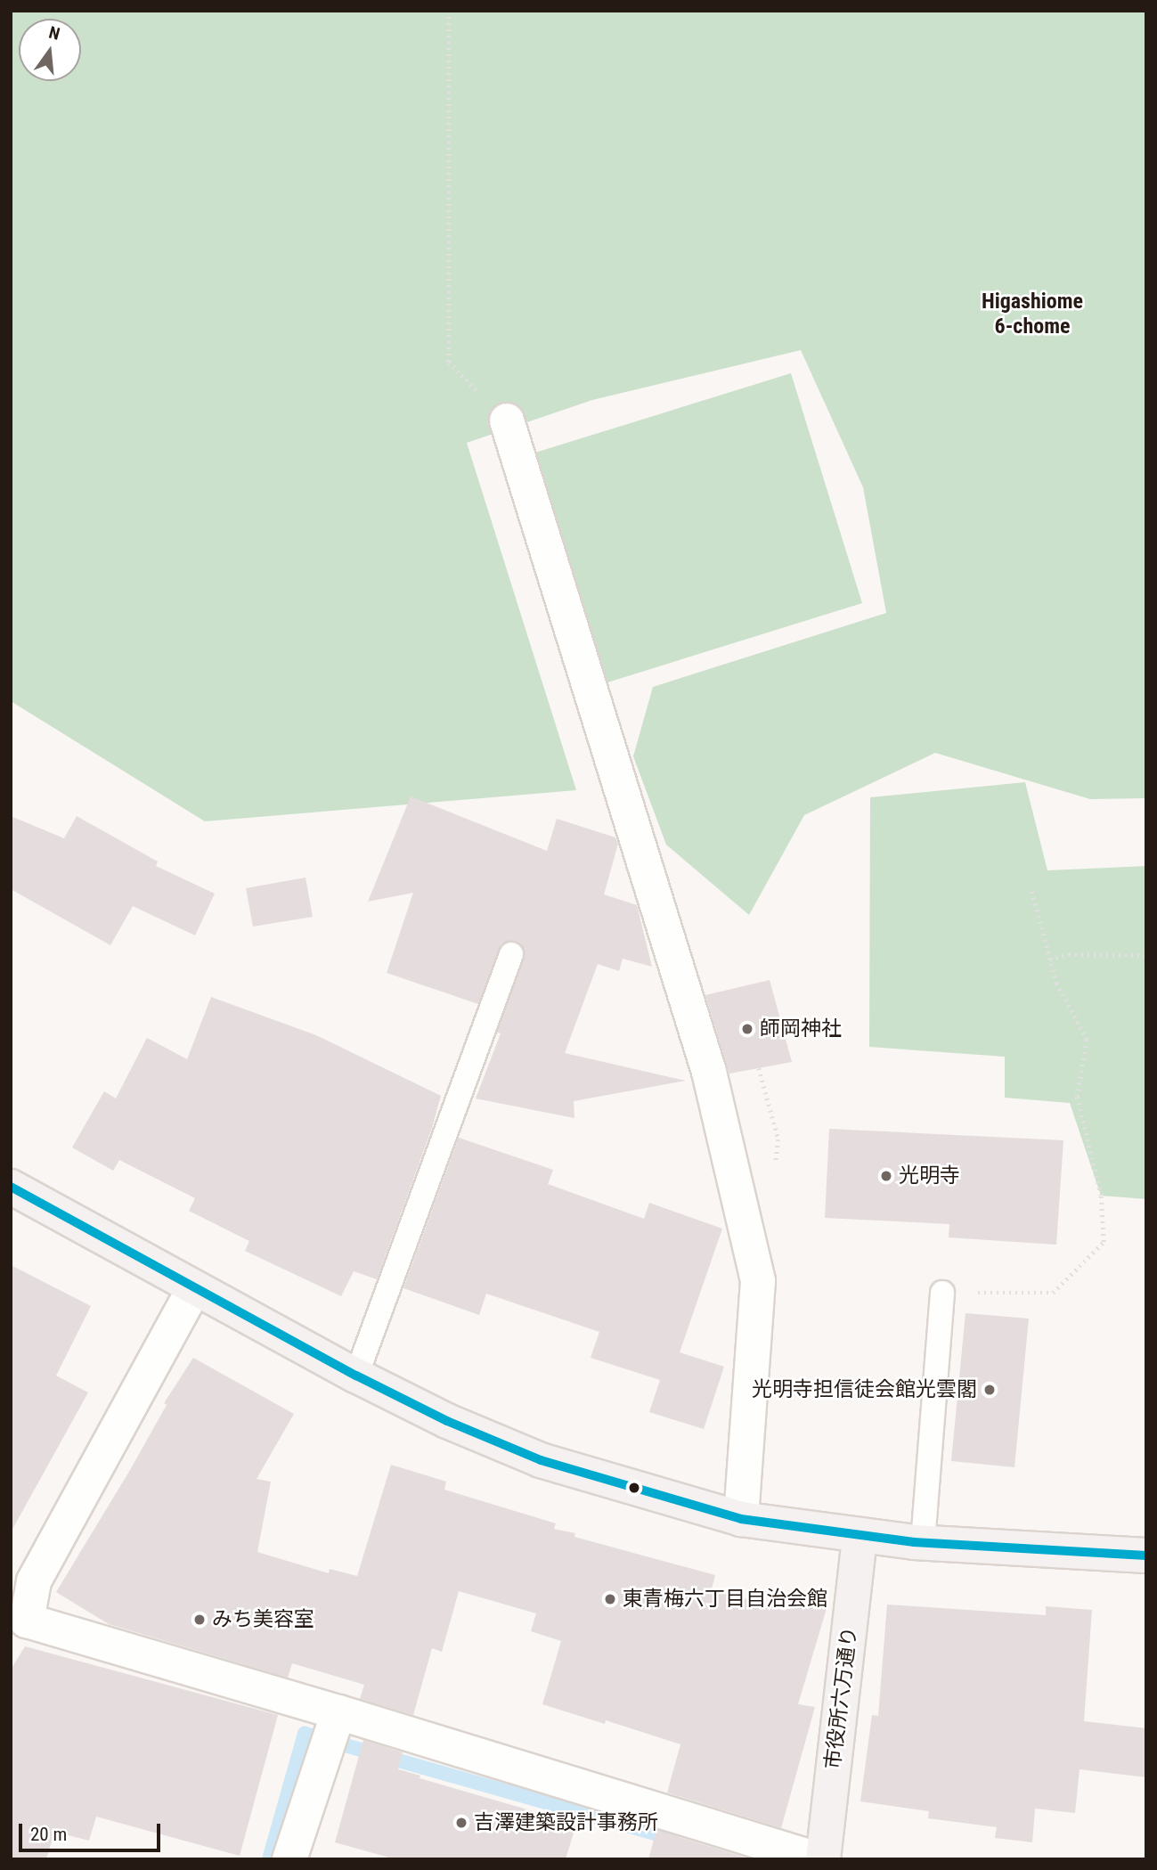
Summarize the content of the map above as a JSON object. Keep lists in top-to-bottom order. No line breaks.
{"streets":{"street":["市役所六万通り"]},"districts":["Higashiome 6-chome"],"places":["師岡神社","光明寺","光明寺担信徒会館光雲閣","東青梅六丁目自治会館","みち美容室","吉澤建築設計事務所"],"scale_bar":"20 m","north":"top"}
